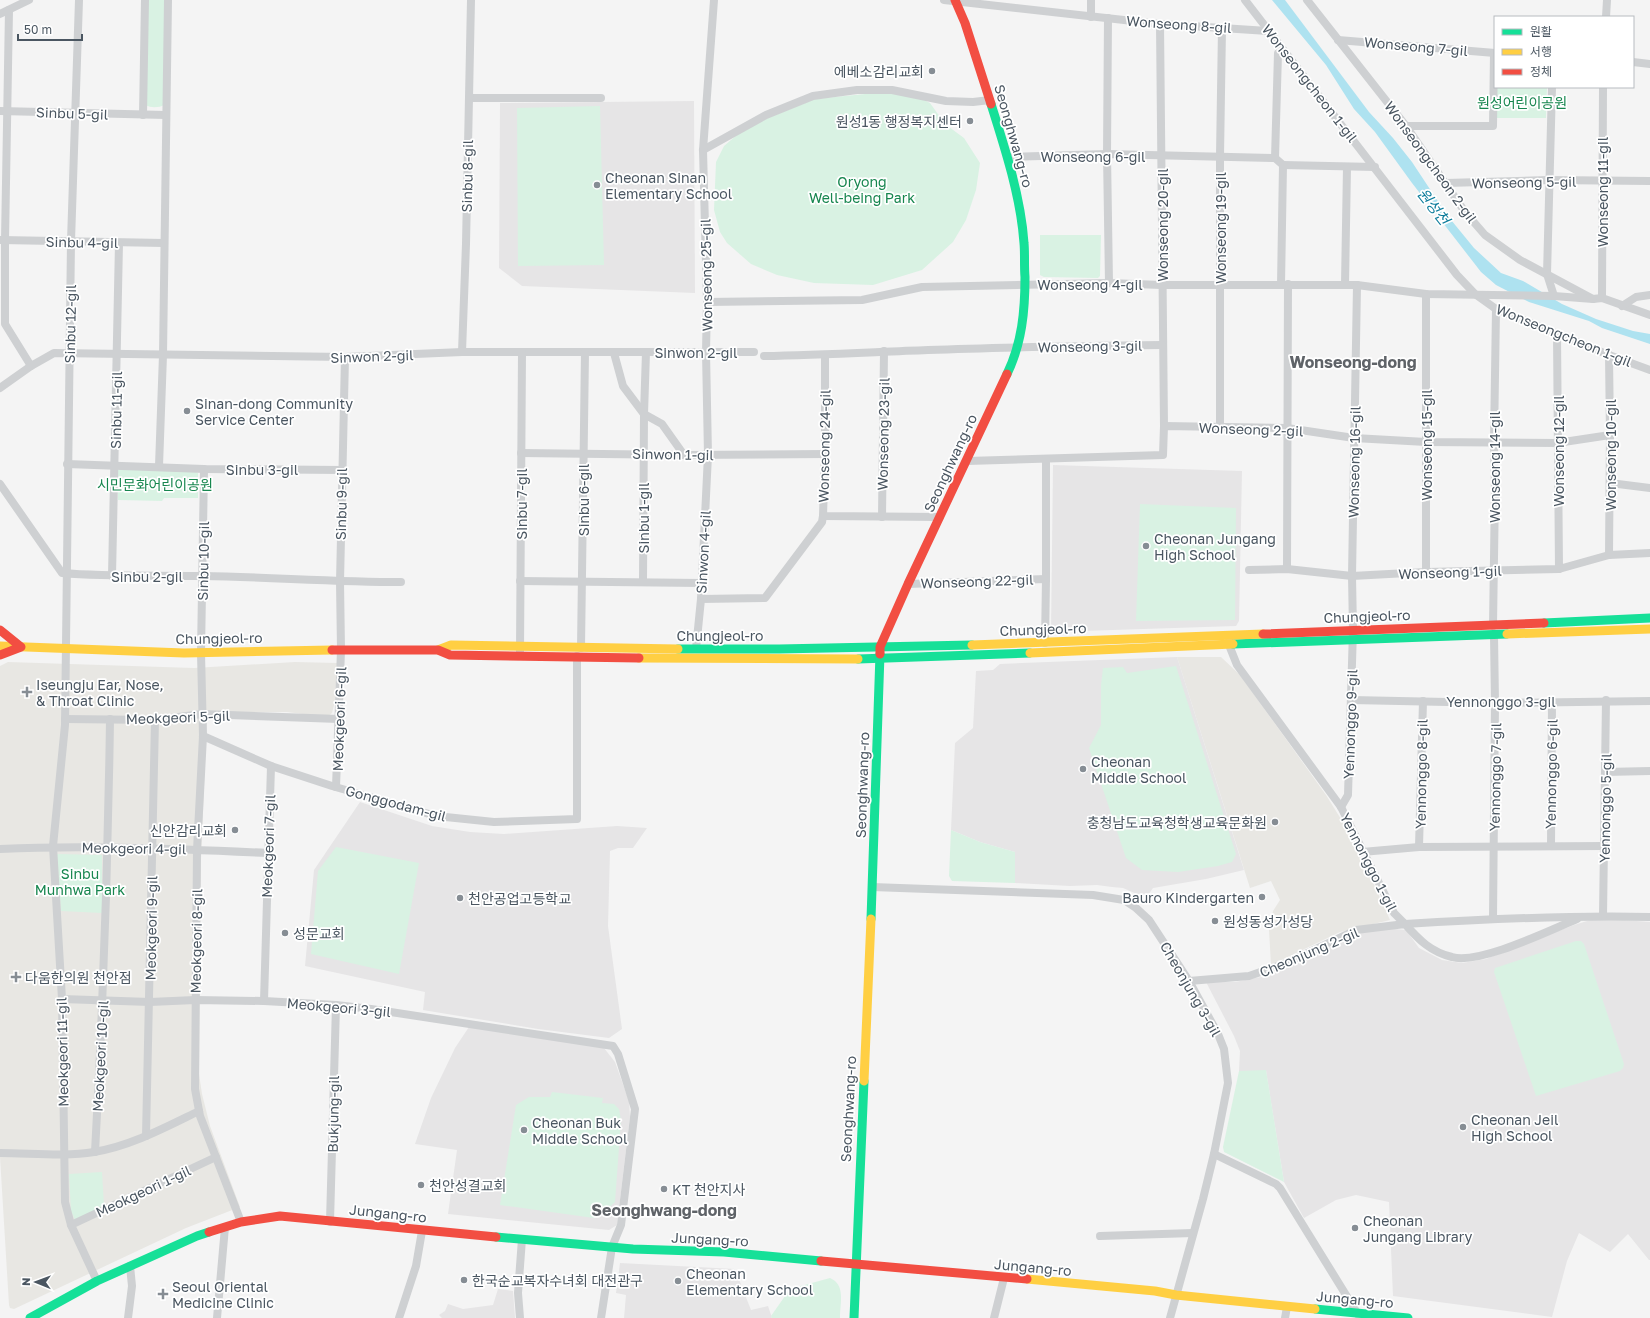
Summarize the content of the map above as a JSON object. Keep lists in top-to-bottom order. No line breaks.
{"streets":{"street":["Wonseong 8-gil","Wonseong 7-gil","Wonseongcheon 1-gil","Sinbu 5-gil","Seonghwang-ro","Wonseong 6-gil","Wonseongcheon 2-gil","Sinbu 8-gil","Wonseong 5-gil","Wonseong 11-gil","Wonseong 20-gil","Wonseong 19-gil","Sinbu 4-gil","Wonseong 25-gil","Wonseong 4-gil","Sinbu 12-gil","Wonseong 3-gil","Sinwon 2-gil","Sinbu 11-gil","Wonseong 2-gil","Wonseong 23-gil","Wonseong 15-gil","Wonseong 24-gil","Wonseong 12-gil","Sinwon 1-gil","Wonseong 10-gil","Wonseong 16-gil","Wonseong 14-gil","Sinbu 3-gil","Sinbu 6-gil","Sinbu 9-gil","Sinbu 7-gil","Sinbu 1-gil","Sinwon 4-gil","Sinbu 10-gil","Wonseong 1-gil","Sinbu 2-gil","Wonseong 22-gil","Chungjeol-ro","Yennonggo 3-gil","Meokgeori 5-gil","Meokgeori 6-gil","Yennonggo 9-gil","Yennonggo 8-gil","Yennonggo 6-gil","Yennonggo 7-gil","Gonggodam-gil","Yennonggo 5-gil","Meokgeori 7-gil","Meokgeori 4-gil","Yennonggo 1-gil","Meokgeori 9-gil","Meokgeori 8-gil","Cheonjung 2-gil","Cheonjung 3-gil","Meokgeori 3-gil","Meokgeori 11-gil","Meokgeori 10-gil","Bukjung-gil","Meokgeori 1-gil","Jungang-ro"]},"crossings":[["Wonseong 8-gil","Wonseongcheon 1-gil"],["Wonseong 8-gil","Seonghwang-ro"],["Wonseong 8-gil","Wonseong 20-gil"],["Wonseong 8-gil","Wonseong 19-gil"],["Wonseong 7-gil","Wonseongcheon 2-gil"],["Wonseongcheon 1-gil","Wonseong 4-gil"],["Wonseongcheon 1-gil","Wonseong 12-gil"],["Wonseongcheon 1-gil","Wonseong 10-gil"],["Wonseongcheon 1-gil","Wonseong 14-gil"],["Sinbu 5-gil","Sinbu 12-gil"],["Seonghwang-ro","Wonseong 6-gil"],["Seonghwang-ro","Wonseong 4-gil"],["Seonghwang-ro","Wonseong 3-gil"],["Seonghwang-ro","Wonseong 24-gil"],["Seonghwang-ro","Wonseong 22-gil"],["Seonghwang-ro","Chungjeol-ro"],["Seonghwang-ro","Cheonjung 3-gil"],["Seonghwang-ro","Jungang-ro"],["Wonseong 6-gil","Wonseong 20-gil"],["Wonseong 6-gil","Wonseong 19-gil"],["Wonseongcheon 2-gil","Wonseong 5-gil"],["Wonseongcheon 2-gil","Wonseong 4-gil"],["Sinbu 8-gil","Sinwon 2-gil"],["Wonseong 5-gil","Wonseong 11-gil"],["Wonseong 20-gil","Wonseong 4-gil"],["Wonseong 20-gil","Wonseong 3-gil"],["Wonseong 20-gil","Wonseong 2-gil"],["Wonseong 19-gil","Wonseong 4-gil"],["Wonseong 19-gil","Wonseong 2-gil"],["Sinbu 4-gil","Sinbu 12-gil"],["Sinbu 4-gil","Sinbu 11-gil"],["Wonseong 25-gil","Sinwon 2-gil"],["Wonseong 25-gil","Sinwon 1-gil"],["Wonseong 25-gil","Sinwon 4-gil"],["Wonseong 4-gil","Wonseong 15-gil"],["Wonseong 4-gil","Wonseong 16-gil"],["Sinbu 12-gil","Sinwon 2-gil"],["Sinbu 12-gil","Sinbu 3-gil"],["Sinbu 12-gil","Sinbu 2-gil"],["Sinbu 12-gil","Chungjeol-ro"],["Sinbu 12-gil","Meokgeori 11-gil"],["Sinwon 2-gil","Sinbu 11-gil"],["Sinwon 2-gil","Sinbu 6-gil"],["Sinwon 2-gil","Sinbu 9-gil"],["Sinwon 2-gil","Sinbu 7-gil"],["Sinbu 11-gil","Sinbu 3-gil"],["Sinbu 11-gil","Sinbu 2-gil"],["Wonseong 2-gil","Wonseong 15-gil"],["Wonseong 2-gil","Wonseong 12-gil"],["Wonseong 2-gil","Wonseong 10-gil"],["Wonseong 2-gil","Wonseong 16-gil"],["Wonseong 2-gil","Wonseong 14-gil"],["Wonseong 23-gil","Wonseong 24-gil"],["Wonseong 15-gil","Wonseong 1-gil"],["Wonseong 24-gil","Sinwon 1-gil"],["Wonseong 12-gil","Wonseong 1-gil"],["Sinwon 1-gil","Sinbu 6-gil"],["Sinwon 1-gil","Sinbu 7-gil"],["Sinwon 1-gil","Sinbu 1-gil"],["Sinwon 1-gil","Sinwon 4-gil"],["Wonseong 10-gil","Wonseong 1-gil"],["Wonseong 16-gil","Wonseong 1-gil"],["Wonseong 16-gil","Chungjeol-ro"],["Wonseong 16-gil","Yennonggo 9-gil"],["Wonseong 14-gil","Wonseong 1-gil"],["Wonseong 14-gil","Chungjeol-ro"],["Wonseong 14-gil","Yennonggo 7-gil"],["Sinbu 3-gil","Sinbu 9-gil"],["Sinbu 3-gil","Sinbu 10-gil"],["Sinbu 6-gil","Chungjeol-ro"],["Sinbu 6-gil","Gonggodam-gil"],["Sinbu 9-gil","Sinbu 2-gil"],["Sinbu 9-gil","Chungjeol-ro"],["Sinbu 9-gil","Meokgeori 6-gil"],["Sinbu 7-gil","Chungjeol-ro"],["Sinwon 4-gil","Chungjeol-ro"],["Sinbu 10-gil","Sinbu 2-gil"],["Sinbu 10-gil","Chungjeol-ro"],["Sinbu 10-gil","Meokgeori 8-gil"],["Wonseong 22-gil","Chungjeol-ro"],["Chungjeol-ro","Meokgeori 6-gil"],["Chungjeol-ro","Yennonggo 9-gil"],["Chungjeol-ro","Yennonggo 7-gil"],["Chungjeol-ro","Gonggodam-gil"],["Chungjeol-ro","Yennonggo 1-gil"],["Chungjeol-ro","Meokgeori 8-gil"],["Chungjeol-ro","Meokgeori 11-gil"],["Yennonggo 3-gil","Yennonggo 9-gil"],["Yennonggo 3-gil","Yennonggo 8-gil"],["Yennonggo 3-gil","Yennonggo 6-gil"],["Yennonggo 3-gil","Yennonggo 7-gil"],["Yennonggo 3-gil","Yennonggo 5-gil"],["Meokgeori 5-gil","Meokgeori 6-gil"],["Meokgeori 5-gil","Meokgeori 9-gil"],["Meokgeori 5-gil","Meokgeori 8-gil"],["Meokgeori 5-gil","Meokgeori 11-gil"],["Meokgeori 5-gil","Meokgeori 10-gil"],["Meokgeori 6-gil","Gonggodam-gil"],["Yennonggo 9-gil","Yennonggo 1-gil"],["Yennonggo 7-gil","Yennonggo 1-gil"],["Gonggodam-gil","Meokgeori 7-gil"],["Yennonggo 5-gil","Yennonggo 1-gil"],["Meokgeori 7-gil","Meokgeori 4-gil"],["Meokgeori 7-gil","Meokgeori 3-gil"],["Meokgeori 4-gil","Meokgeori 9-gil"],["Meokgeori 4-gil","Meokgeori 8-gil"],["Meokgeori 4-gil","Meokgeori 11-gil"],["Meokgeori 4-gil","Meokgeori 10-gil"],["Yennonggo 1-gil","Cheonjung 2-gil"],["Meokgeori 9-gil","Meokgeori 3-gil"],["Meokgeori 8-gil","Meokgeori 3-gil"],["Meokgeori 8-gil","Meokgeori 1-gil"],["Meokgeori 8-gil","Jungang-ro"],["Cheonjung 2-gil","Cheonjung 3-gil"],["Cheonjung 3-gil","Jungang-ro"],["Meokgeori 3-gil","Meokgeori 11-gil"],["Meokgeori 3-gil","Meokgeori 10-gil"],["Meokgeori 3-gil","Bukjung-gil"],["Meokgeori 3-gil","Jungang-ro"],["Meokgeori 11-gil","Meokgeori 1-gil"],["Meokgeori 11-gil","Jungang-ro"],["Bukjung-gil","Jungang-ro"]],"districts":["Wonseong-dong","Seonghwang-dong"],"water":["원성천"],"parks":["원성어린이공원","Oryong Well-being Park","시민문화어린이공원","Sinbu Munhwa Park"],"places":{"other":["에베소감리교회","원성1동 행정복지센터","Cheonan Sinan Elementary School","Sinan-dong Community Service Center","Cheonan Jungang High School","Cheonan Middle School","충청남도교육청학생교육문화원","신안감리교회","Bauro Kindergarten","천안공업고등학교","원성동성가성당","성문교회","Cheonan Jeil High School","Cheonan Buk Middle School","천안성결교회","KT 천안지사","Cheonan Jungang Library","한국순교복자수녀회 대전관구","Cheonan Elementary School"],"health":["Iseungju Ear, Nose, & Throat Clinic","다움한의원 천안점","Seoul Oriental Medicine Clinic"]},"legend":["원활","서행","정체"],"scale_bar":"50 m","north":"left"}
